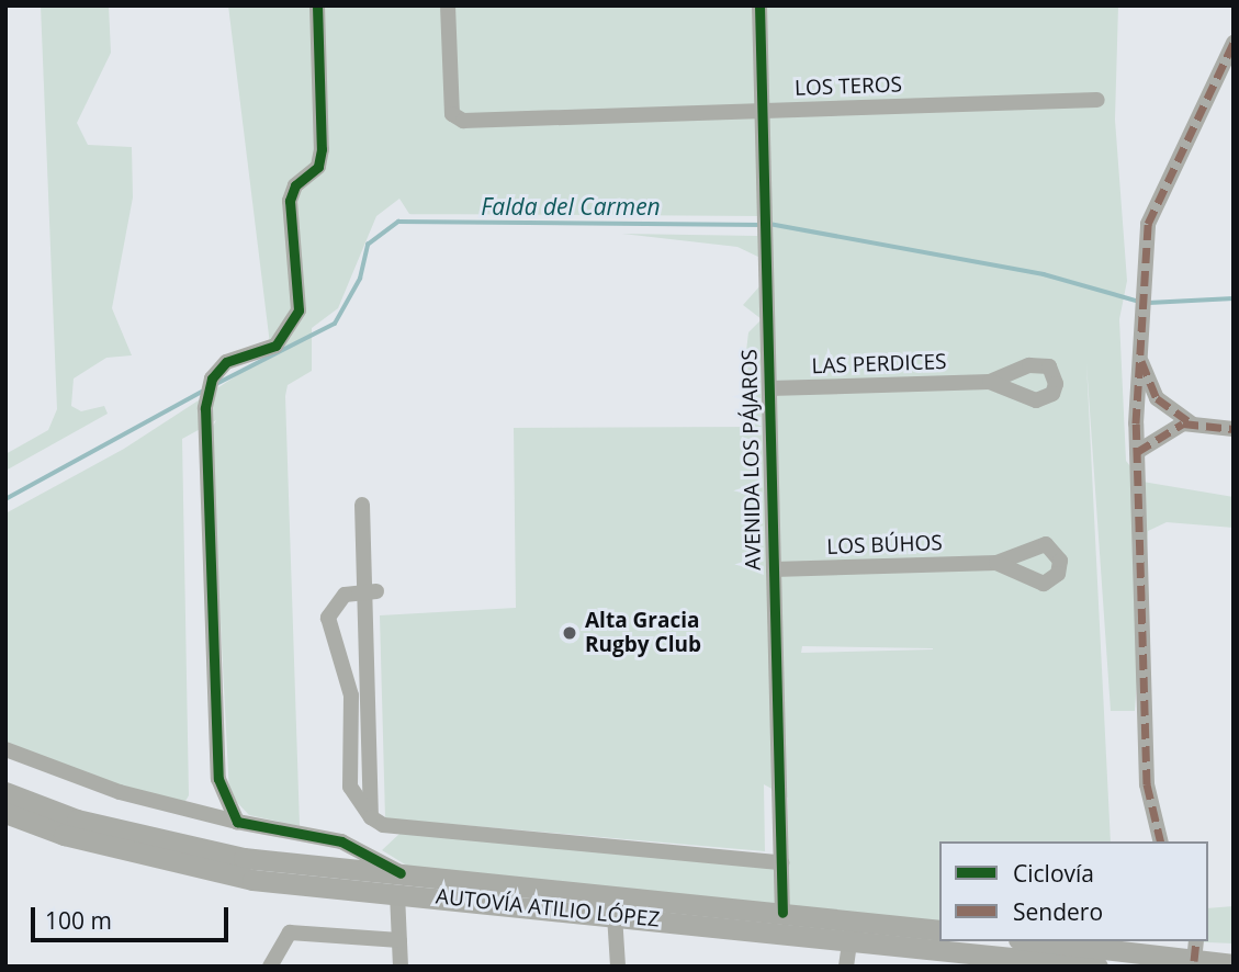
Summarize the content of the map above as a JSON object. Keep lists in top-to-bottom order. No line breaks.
{"streets":{"main road":["AUTOVÍA ATILIO LÓPEZ"],"street":["LOS TEROS","LAS PERDICES","AVENIDA LOS PÁJAROS","LOS BÚHOS"]},"crossings":[["LOS TEROS","AVENIDA LOS PÁJAROS"],["LAS PERDICES","AVENIDA LOS PÁJAROS"],["AVENIDA LOS PÁJAROS","LOS BÚHOS"],["AVENIDA LOS PÁJAROS","AUTOVÍA ATILIO LÓPEZ"]],"water":["Falda del Carmen"],"places":["Alta Gracia Rugby Club"],"legend":["Ciclovía","Sendero"],"scale_bar":"100 m"}
